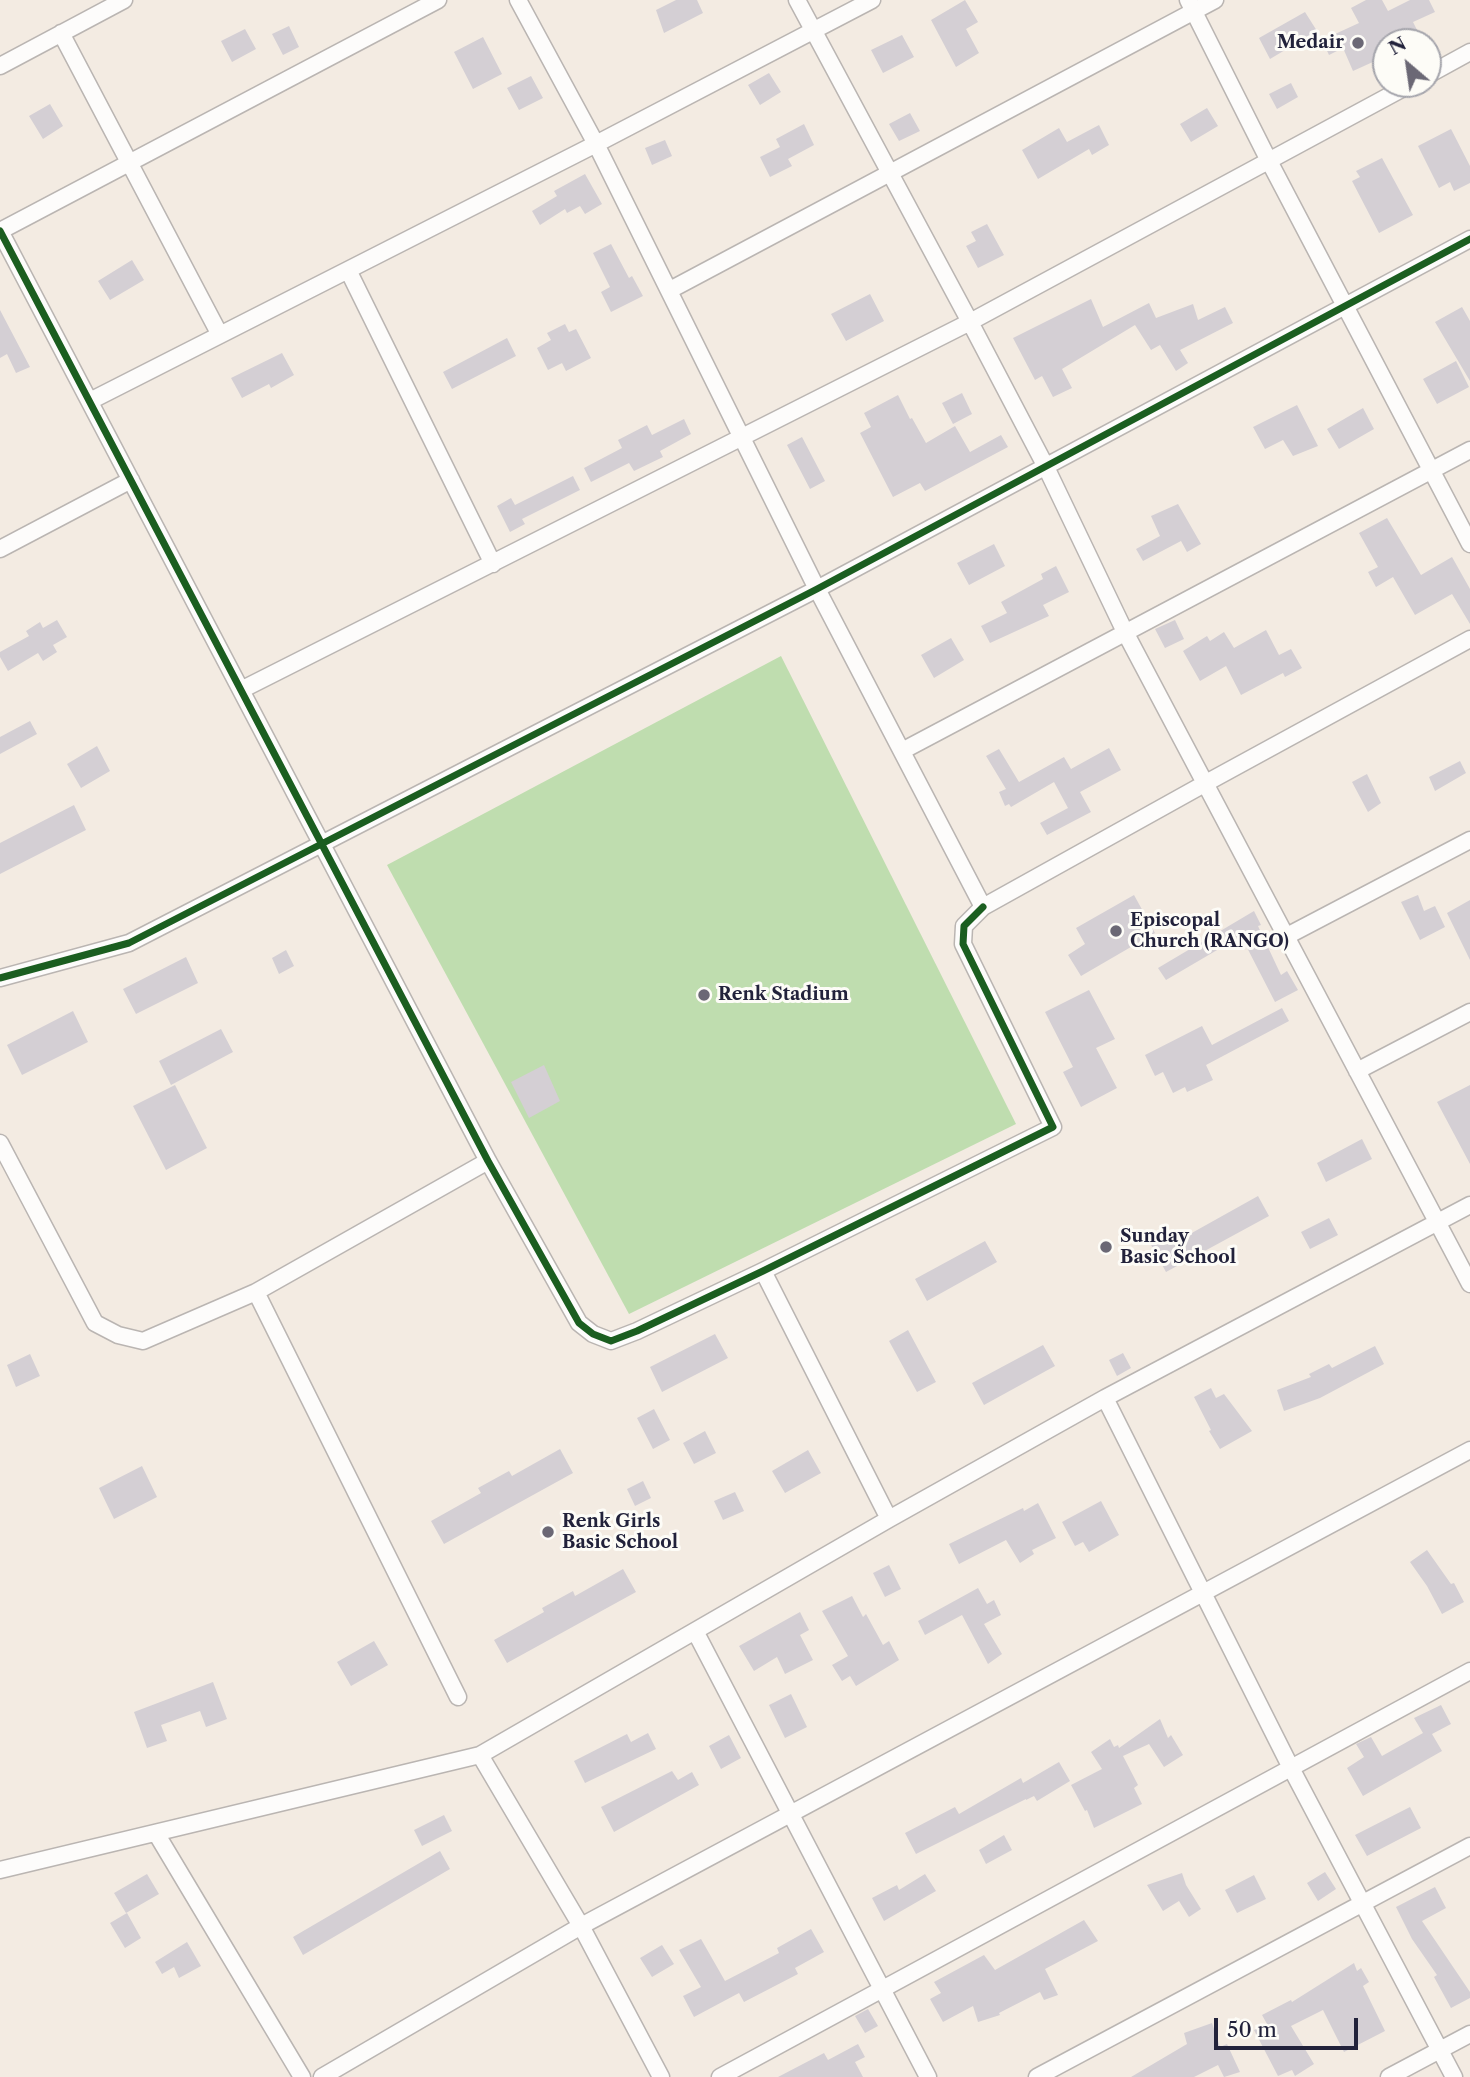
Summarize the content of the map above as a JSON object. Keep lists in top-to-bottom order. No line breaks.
{"places":["Medair","Episcopal Church (RANGO)","Renk Stadium","Sunday Basic School","Renk Girls Basic School"],"scale_bar":"50 m","north":"top left"}
